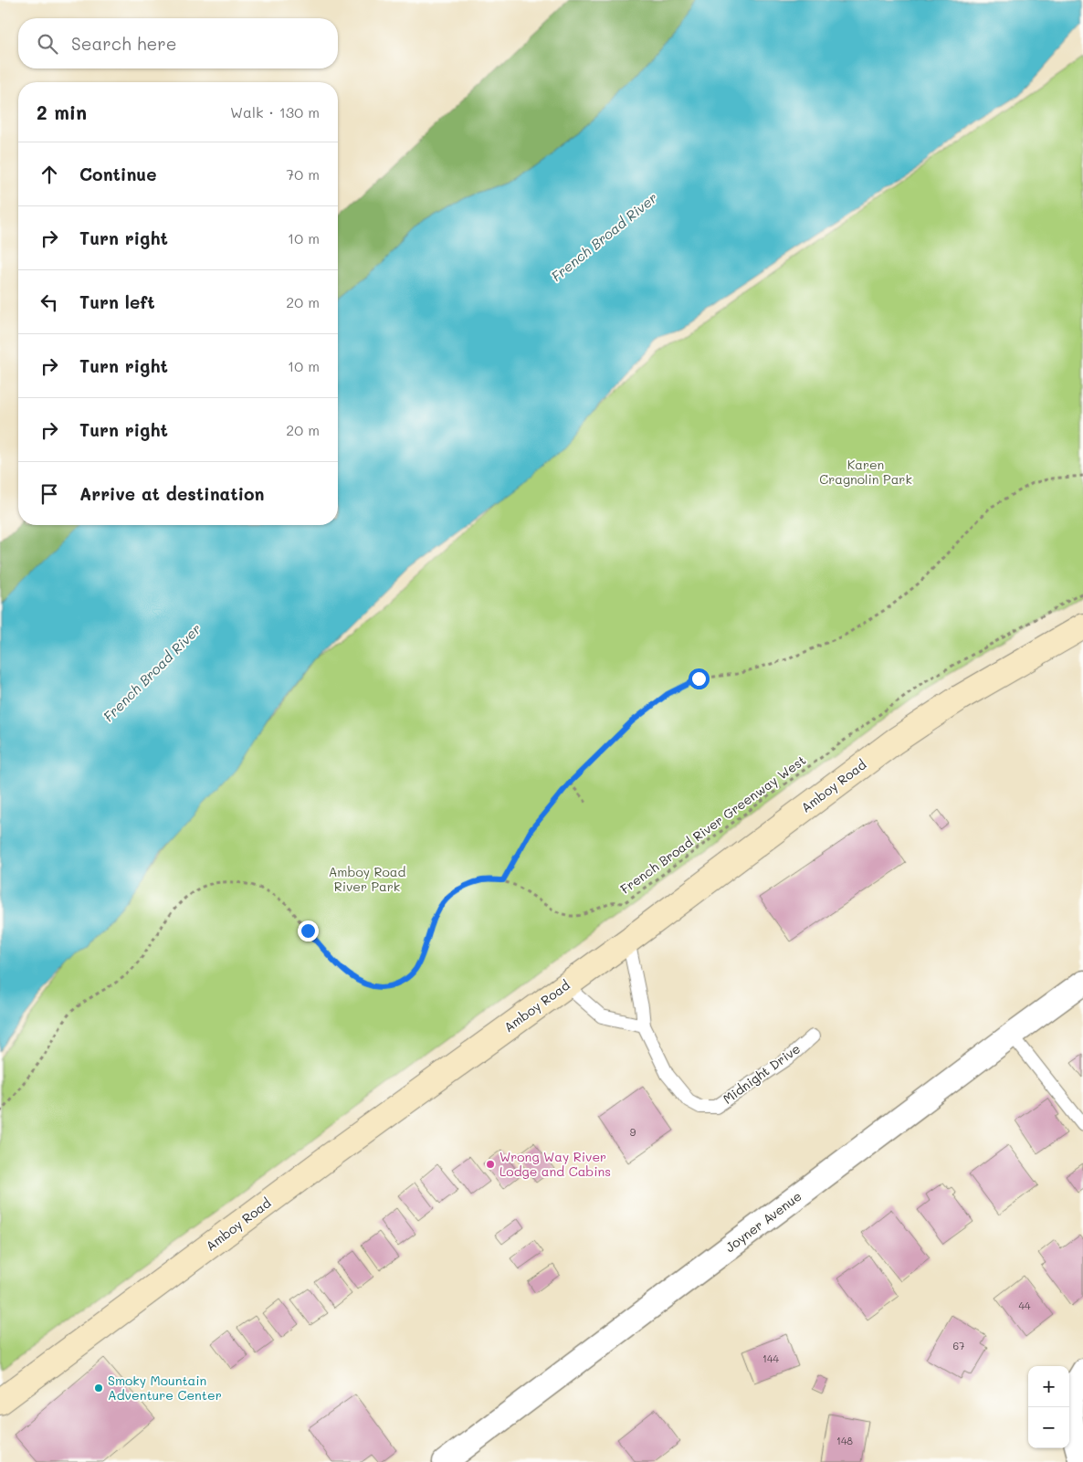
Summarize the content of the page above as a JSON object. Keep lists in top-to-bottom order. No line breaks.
{"streets":{"main road":["Amboy Road"],"street":["Joyner Avenue"],"lane":["Midnight Drive"],"path":["French Broad River Greenway West"]},"crossings":[["Amboy Road","Midnight Drive"]],"water":["French Broad River"],"parks":["Karen Cragnolin Park","Amboy Road River Park"],"places":["Wrong Way River Lodge and Cabins","Smoky Mountain Adventure Center"],"house_numbers":["9","44","67","144","148"],"page":{"search":"Search here","heading":["2 min","Walk · 130 m"],"list":[["Continue","70 m"],["Turn right","10 m"],["Turn left","20 m"],["Turn right","10 m"],["Turn right","20 m"],"Arrive at destination"],"map_buttons":["+","−"]}}
